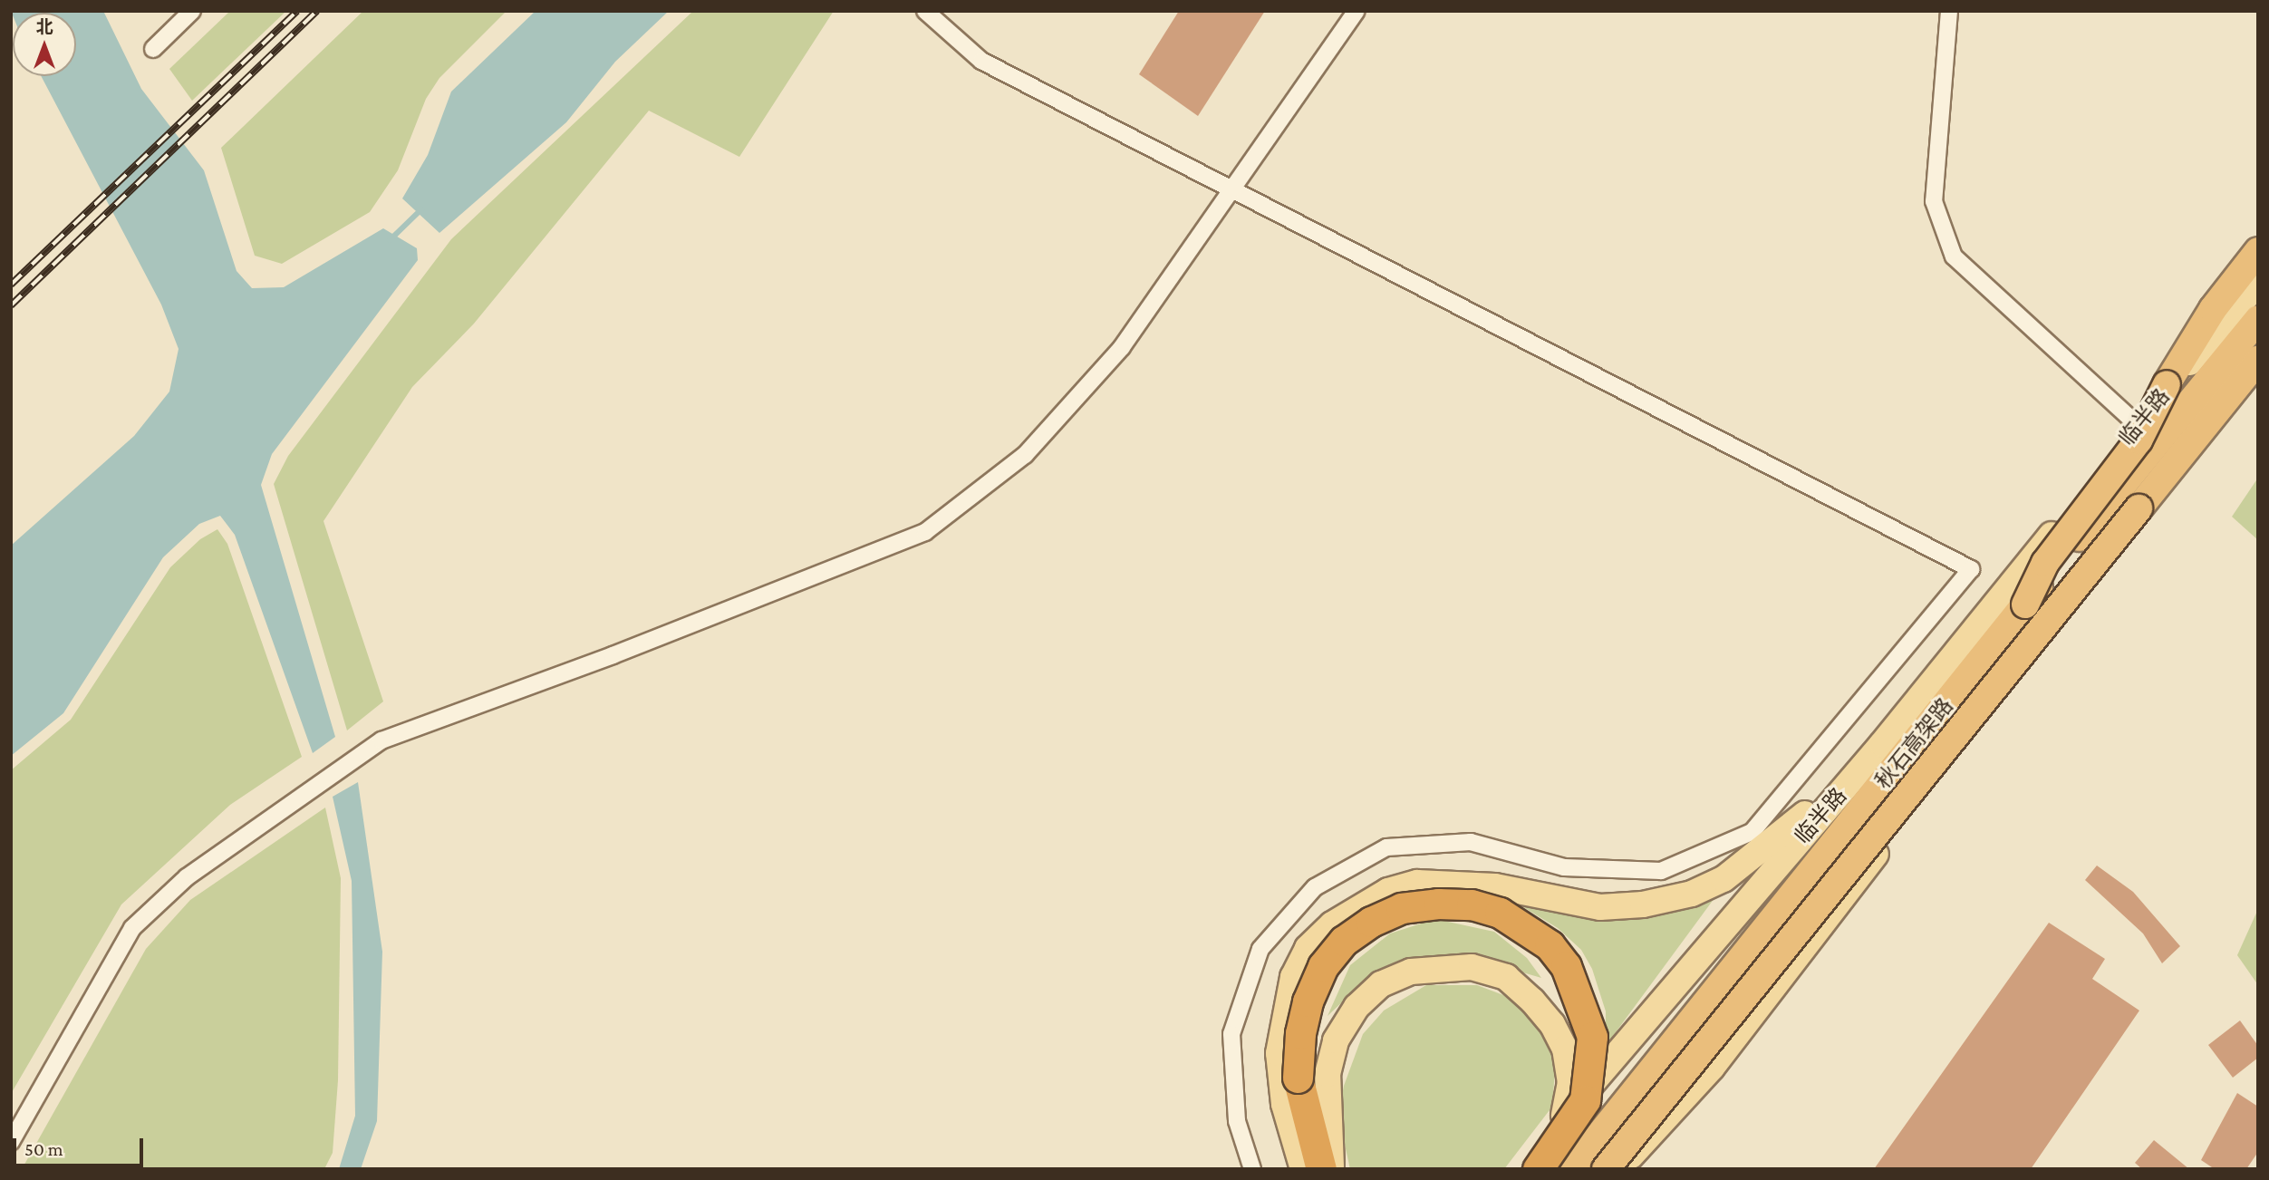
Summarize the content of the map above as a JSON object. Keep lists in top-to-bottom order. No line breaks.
{"streets":{"highway":["秋石高架路"],"main road":["临半路"]},"scale_bar":"50 m","north":"top"}
